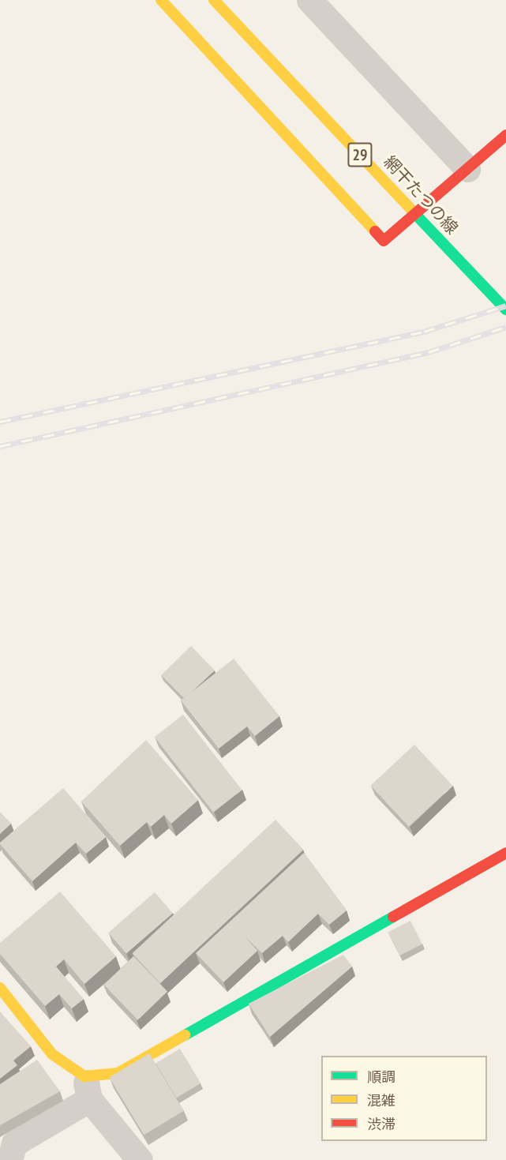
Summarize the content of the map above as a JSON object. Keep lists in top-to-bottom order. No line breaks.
{"streets":{"street":["29","網干たつの線"]},"legend":["順調","混雑","渋滞"]}
